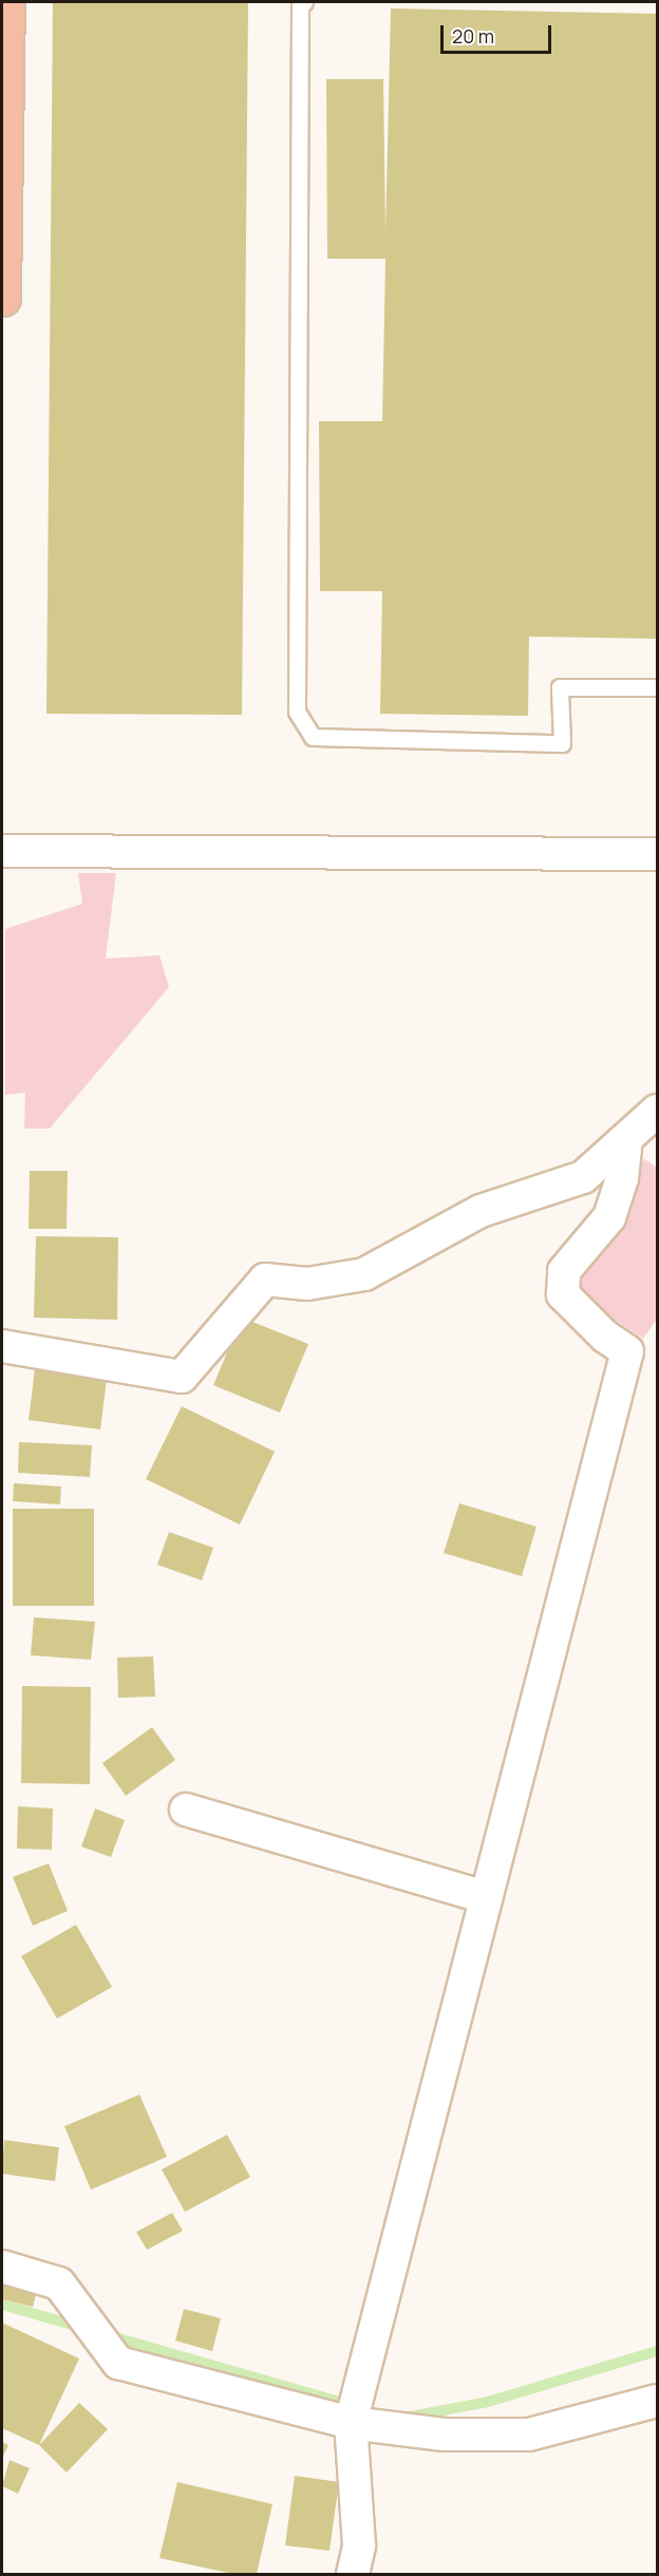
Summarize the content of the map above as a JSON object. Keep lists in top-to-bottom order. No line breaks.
{"scale_bar":"20 m"}
